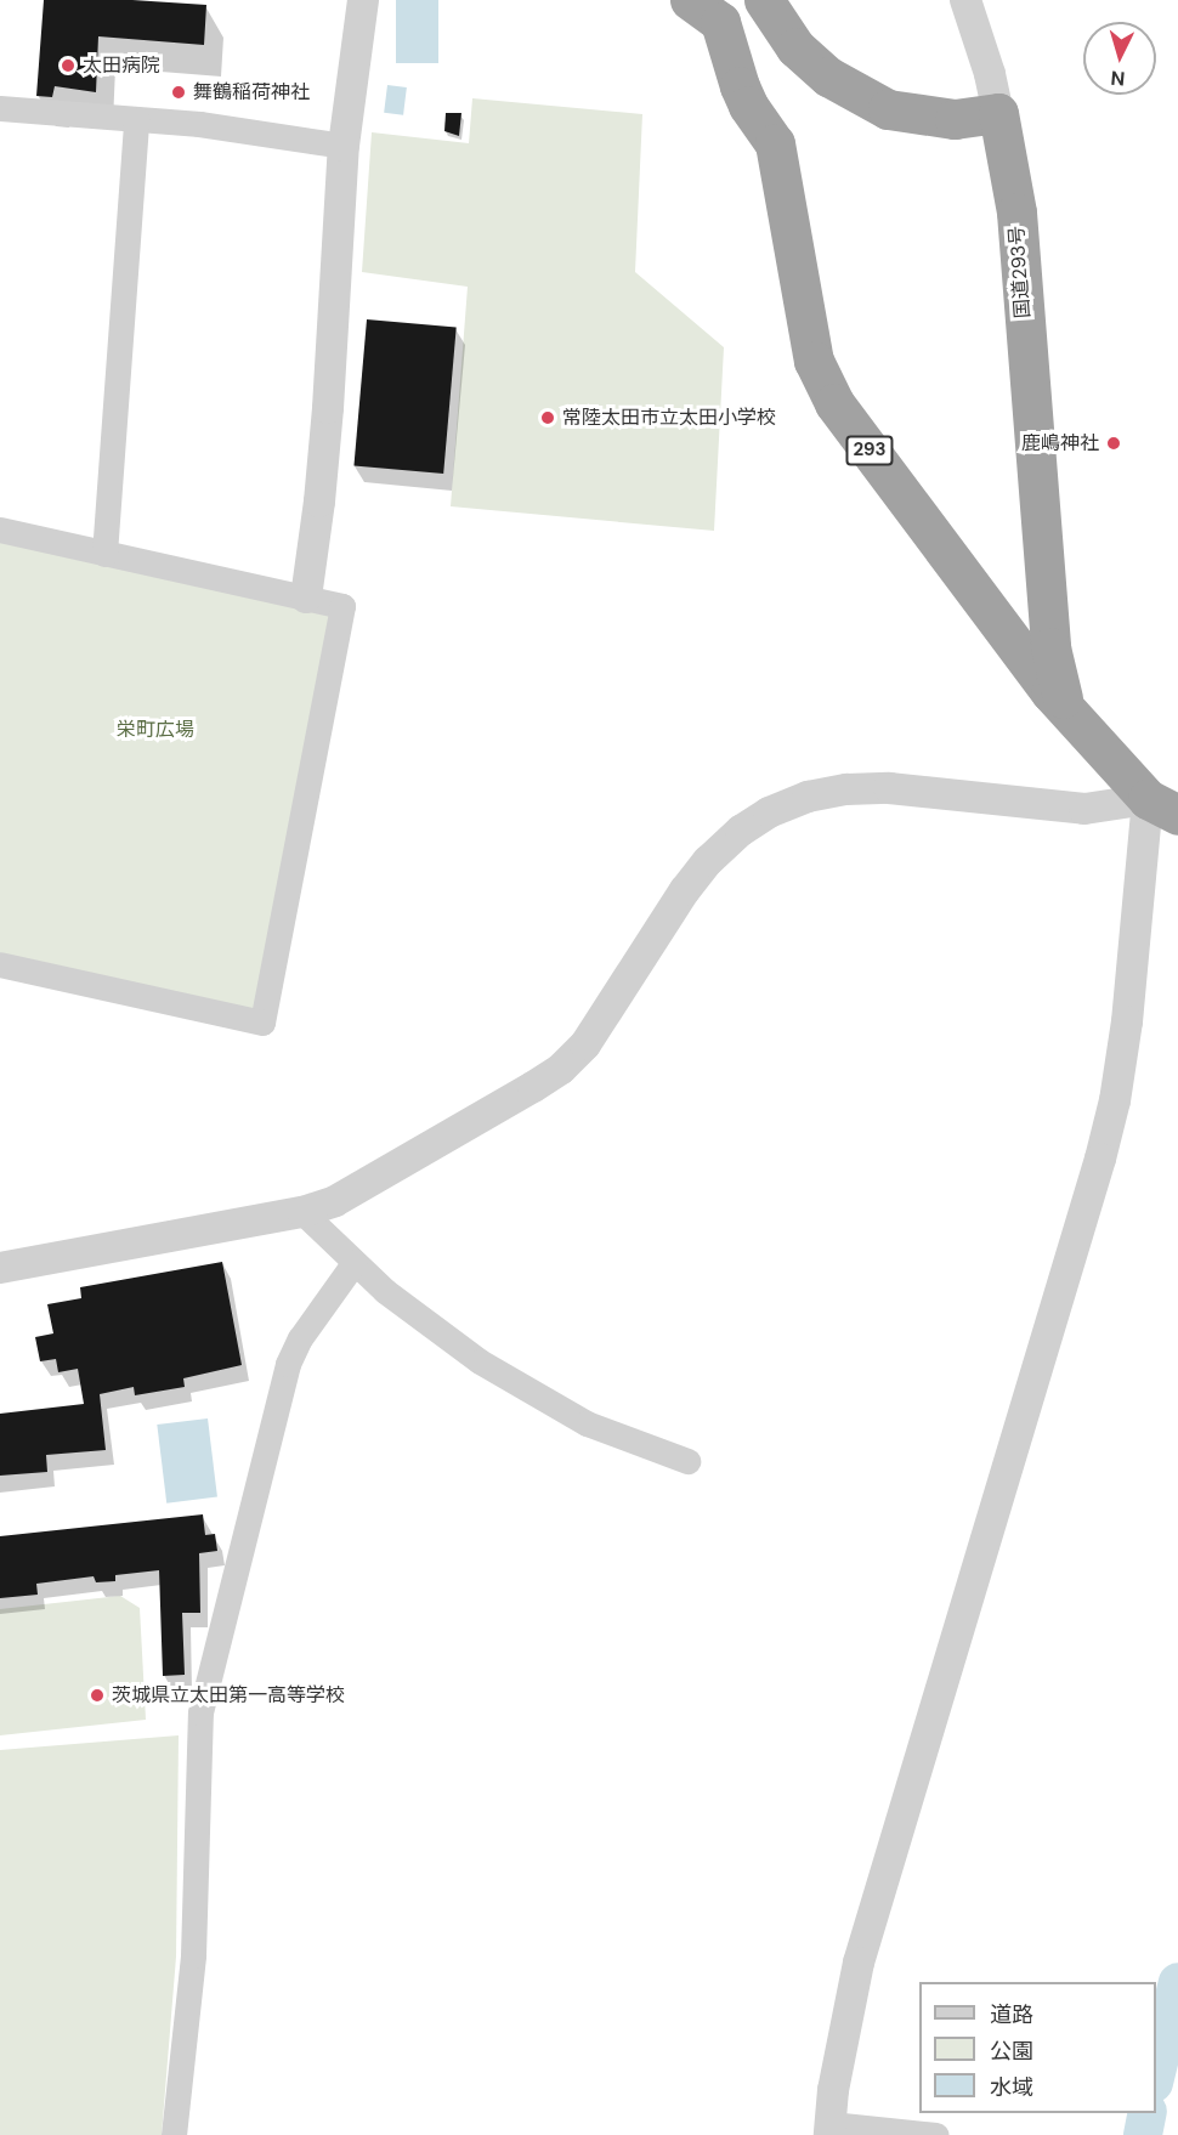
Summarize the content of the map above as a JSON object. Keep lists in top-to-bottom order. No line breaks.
{"streets":{"highway":["国道293号","293"]},"crossings":[["国道293号","293"]],"parks":["栄町広場"],"places":["太田病院","舞鶴稲荷神社","常陸太田市立太田小学校","鹿嶋神社","茨城県立太田第一高等学校"],"legend":["道路","公園","水域"],"north":"bottom"}
